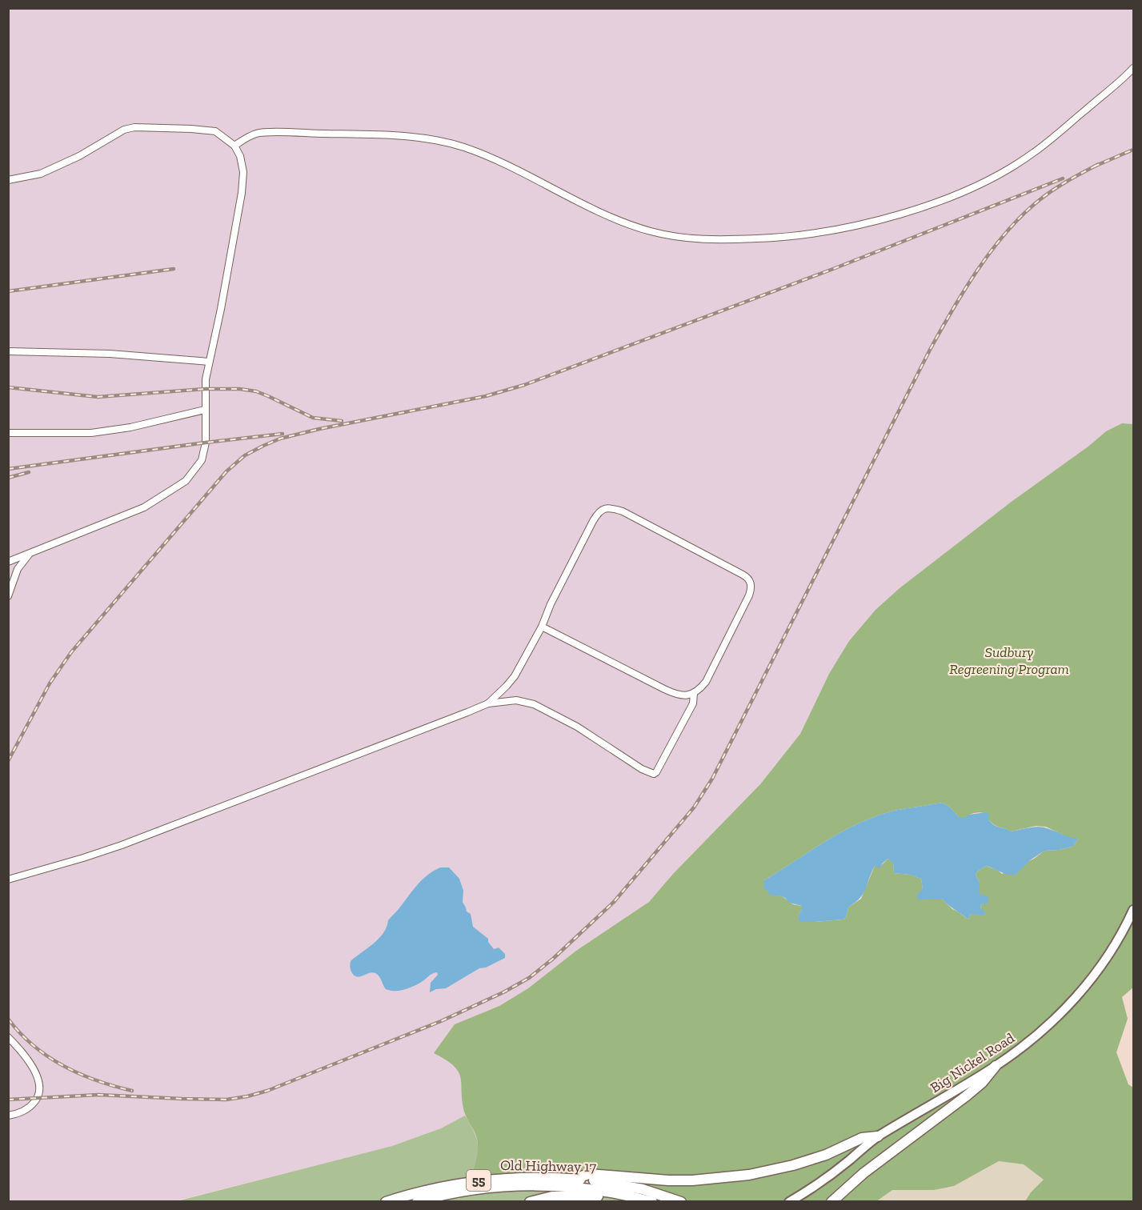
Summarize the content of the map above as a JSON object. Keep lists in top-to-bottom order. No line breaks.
{"streets":{"main road":["Big Nickel Road","Old Highway 17","55"]},"parks":["Sudbury Regreening Program"]}
